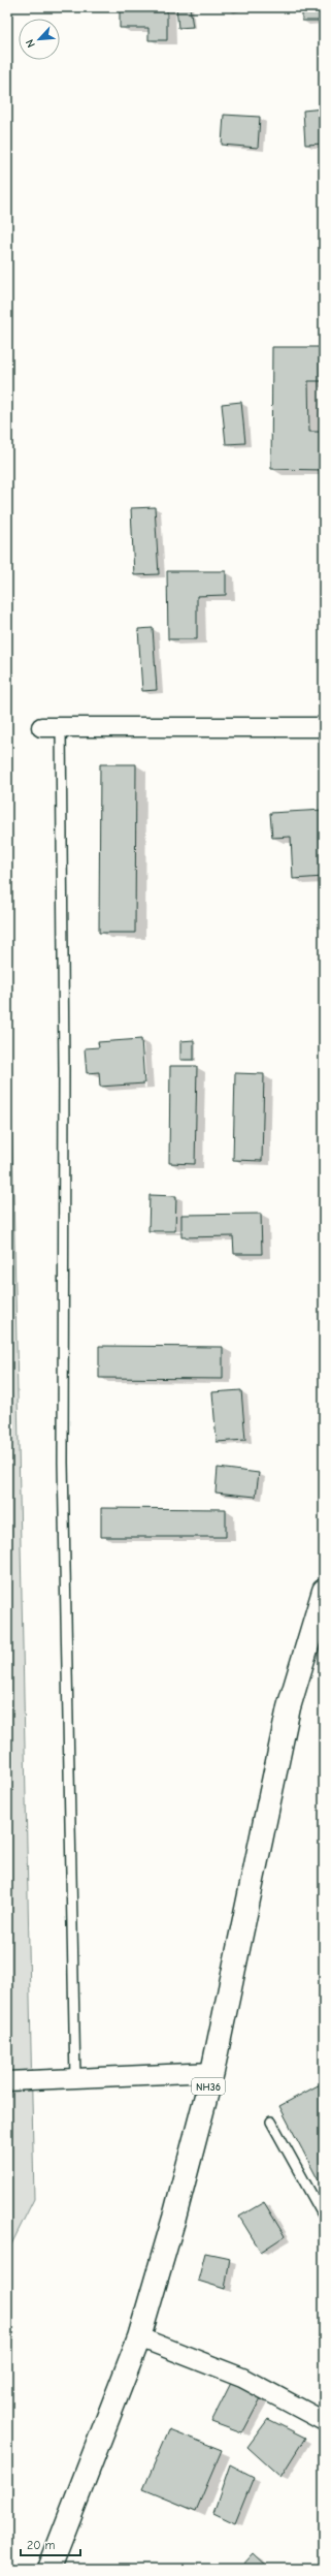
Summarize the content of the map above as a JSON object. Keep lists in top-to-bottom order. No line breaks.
{"streets":{"highway":["NH36"]},"scale_bar":"20 m","north":"bottom left"}
